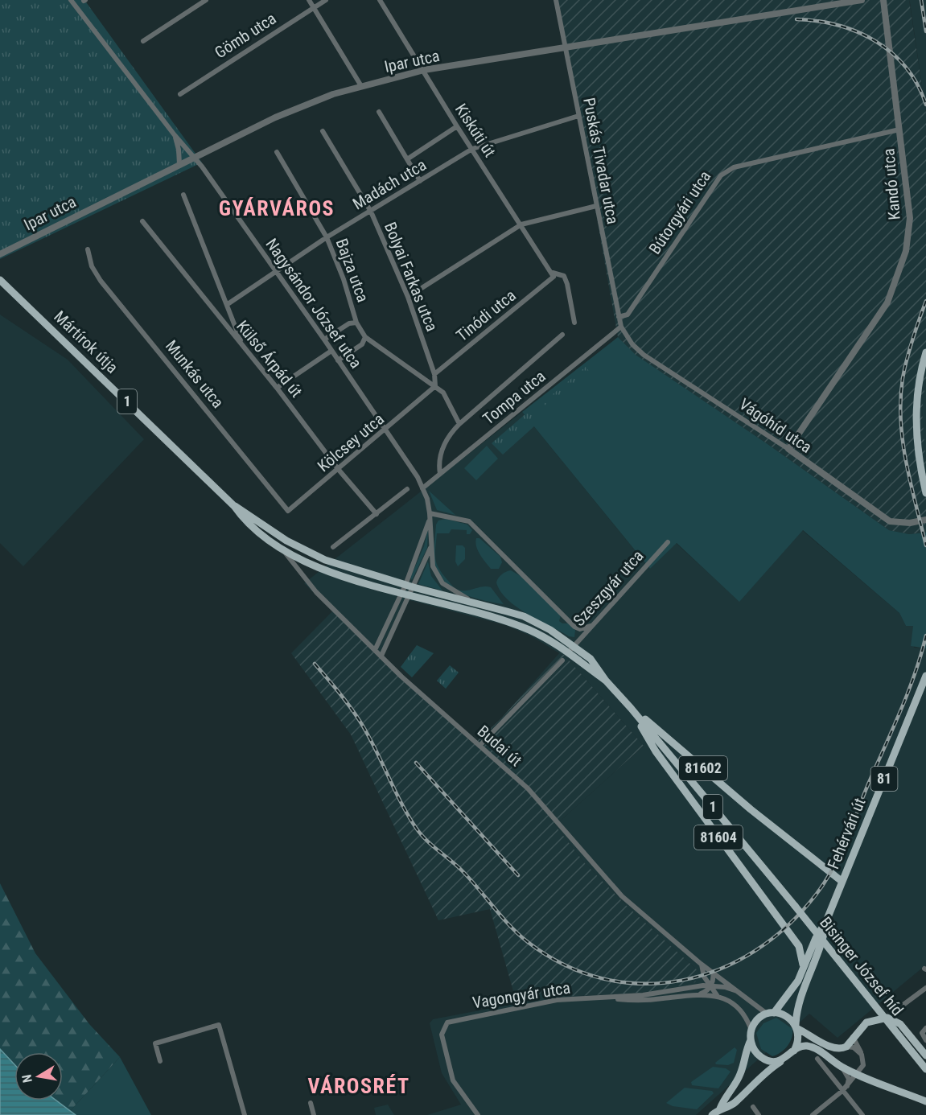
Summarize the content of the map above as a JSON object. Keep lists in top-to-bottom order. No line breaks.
{"streets":{"main road":["Mártírok útja","1","81602","81","Fehérvári út","81604","Bisinger József híd"],"street":["Gömb utca","Ipar utca","Kiskúti út","Puskás Tivadar utca","Madách utca","Kandó utca","Bútorgyári utca","Bajza utca","Bolyai Farkas utca","Nagysándor József utca","Tinódi utca","Külső Árpád út","Munkás utca","Tompa utca","Vágóhíd utca","Kölcsey utca","Szeszgyár utca","Budai út","Vagongyár utca"]},"crossings":[["Ipar utca","Kiskúti út"],["Ipar utca","Puskás Tivadar utca"],["Ipar utca","Nagysándor József utca"],["Kiskúti út","Madách utca"],["Kiskúti út","Tinódi utca"],["Puskás Tivadar utca","Madách utca"],["Puskás Tivadar utca","Bútorgyári utca"],["Puskás Tivadar utca","Tompa utca"],["Puskás Tivadar utca","Vágóhíd utca"],["Madách utca","Bajza utca"],["Madách utca","Bolyai Farkas utca"],["Madách utca","Nagysándor József utca"],["Kandó utca","Bútorgyári utca"],["Kandó utca","Vágóhíd utca"],["Bolyai Farkas utca","Tinódi utca"],["Bolyai Farkas utca","Kölcsey utca"],["Nagysándor József utca","Tompa utca"],["Nagysándor József utca","1"],["Nagysándor József utca","Kölcsey utca"],["Mártírok útja","1"],["Mártírok útja","Budai út"],["Külső Árpád út","Kölcsey utca"],["Munkás utca","Kölcsey utca"],["Tompa utca","Vágóhíd utca"],["1","Szeszgyár utca"],["1","81602"],["1","81604"],["1","Bisinger József híd"],["Budai út","Fehérvári út"],["Budai út","Vagongyár utca"],["81602","Fehérvári út"],["81602","81604"],["81602","Bisinger József híd"],["Fehérvári út","81604"],["81604","Bisinger József híd"]],"districts":["GYÁRVÁROS","VÁROSRÉT"],"north":"left"}
